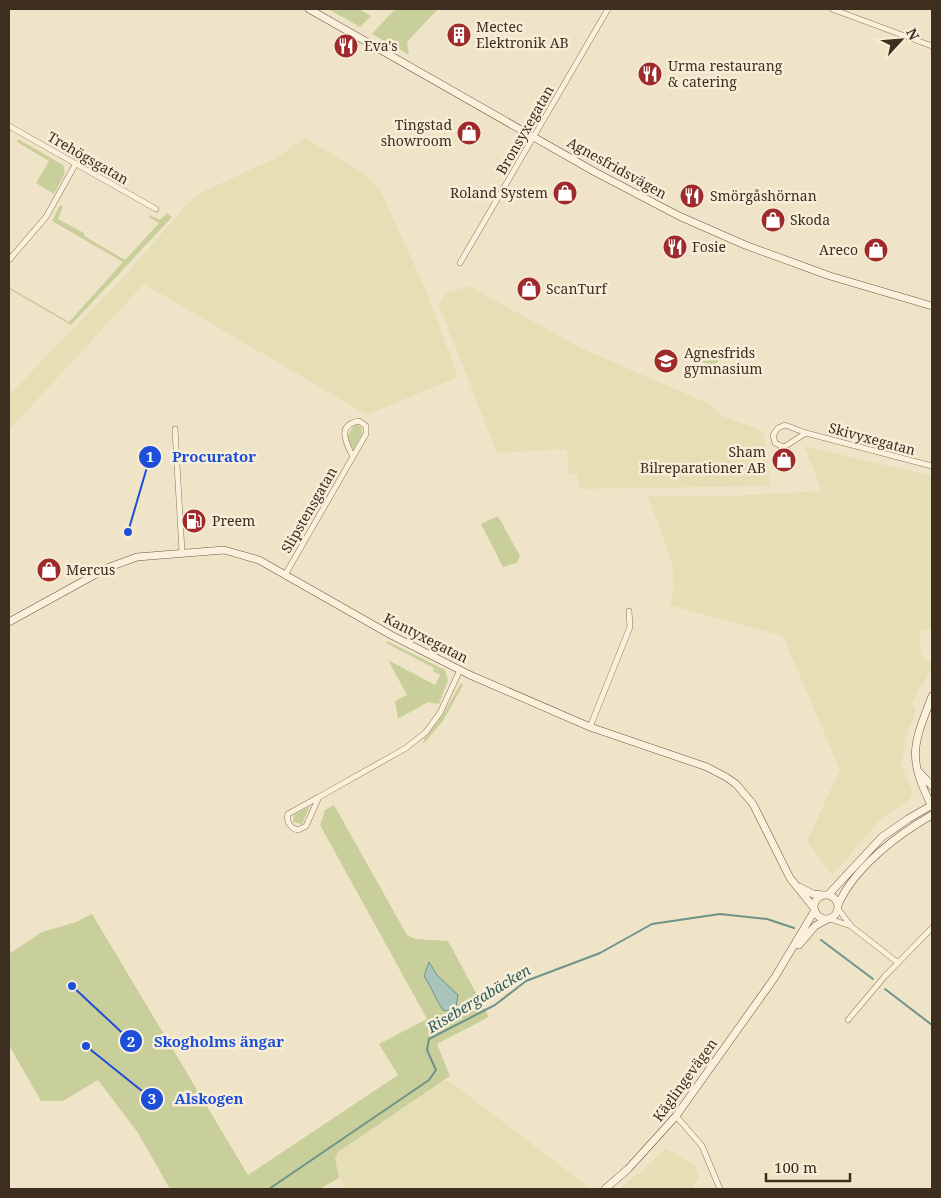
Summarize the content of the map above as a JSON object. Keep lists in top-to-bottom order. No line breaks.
{"streets":{"main road":["Agnesfridsvägen","Kantyxegatan","Käglingevägen"],"street":["Bronsyxegatan","Trehögsgatan","Skivyxegatan","Slipstensgatan"]},"crossings":[["Bronsyxegatan","Agnesfridsvägen"],["Slipstensgatan","Kantyxegatan"],["Kantyxegatan","Käglingevägen"]],"water":["Risebergabäcken"],"places":{"building":["Mectec Elektronik AB"],"restaurant":["Eva's","Urma restaurang & catering","Smörgåshörnan","Fosie"],"shop":["Tingstad showroom","Roland System","Skoda","Areco","ScanTurf","Sham Bilreparationer AB","Mercus"],"school or university":["Agnesfrids gymnasium"],"fuel station":["Preem"],"other":["Procurator","Skogholms ängar","Alskogen"]},"scale_bar":"100 m","north":"top right"}
